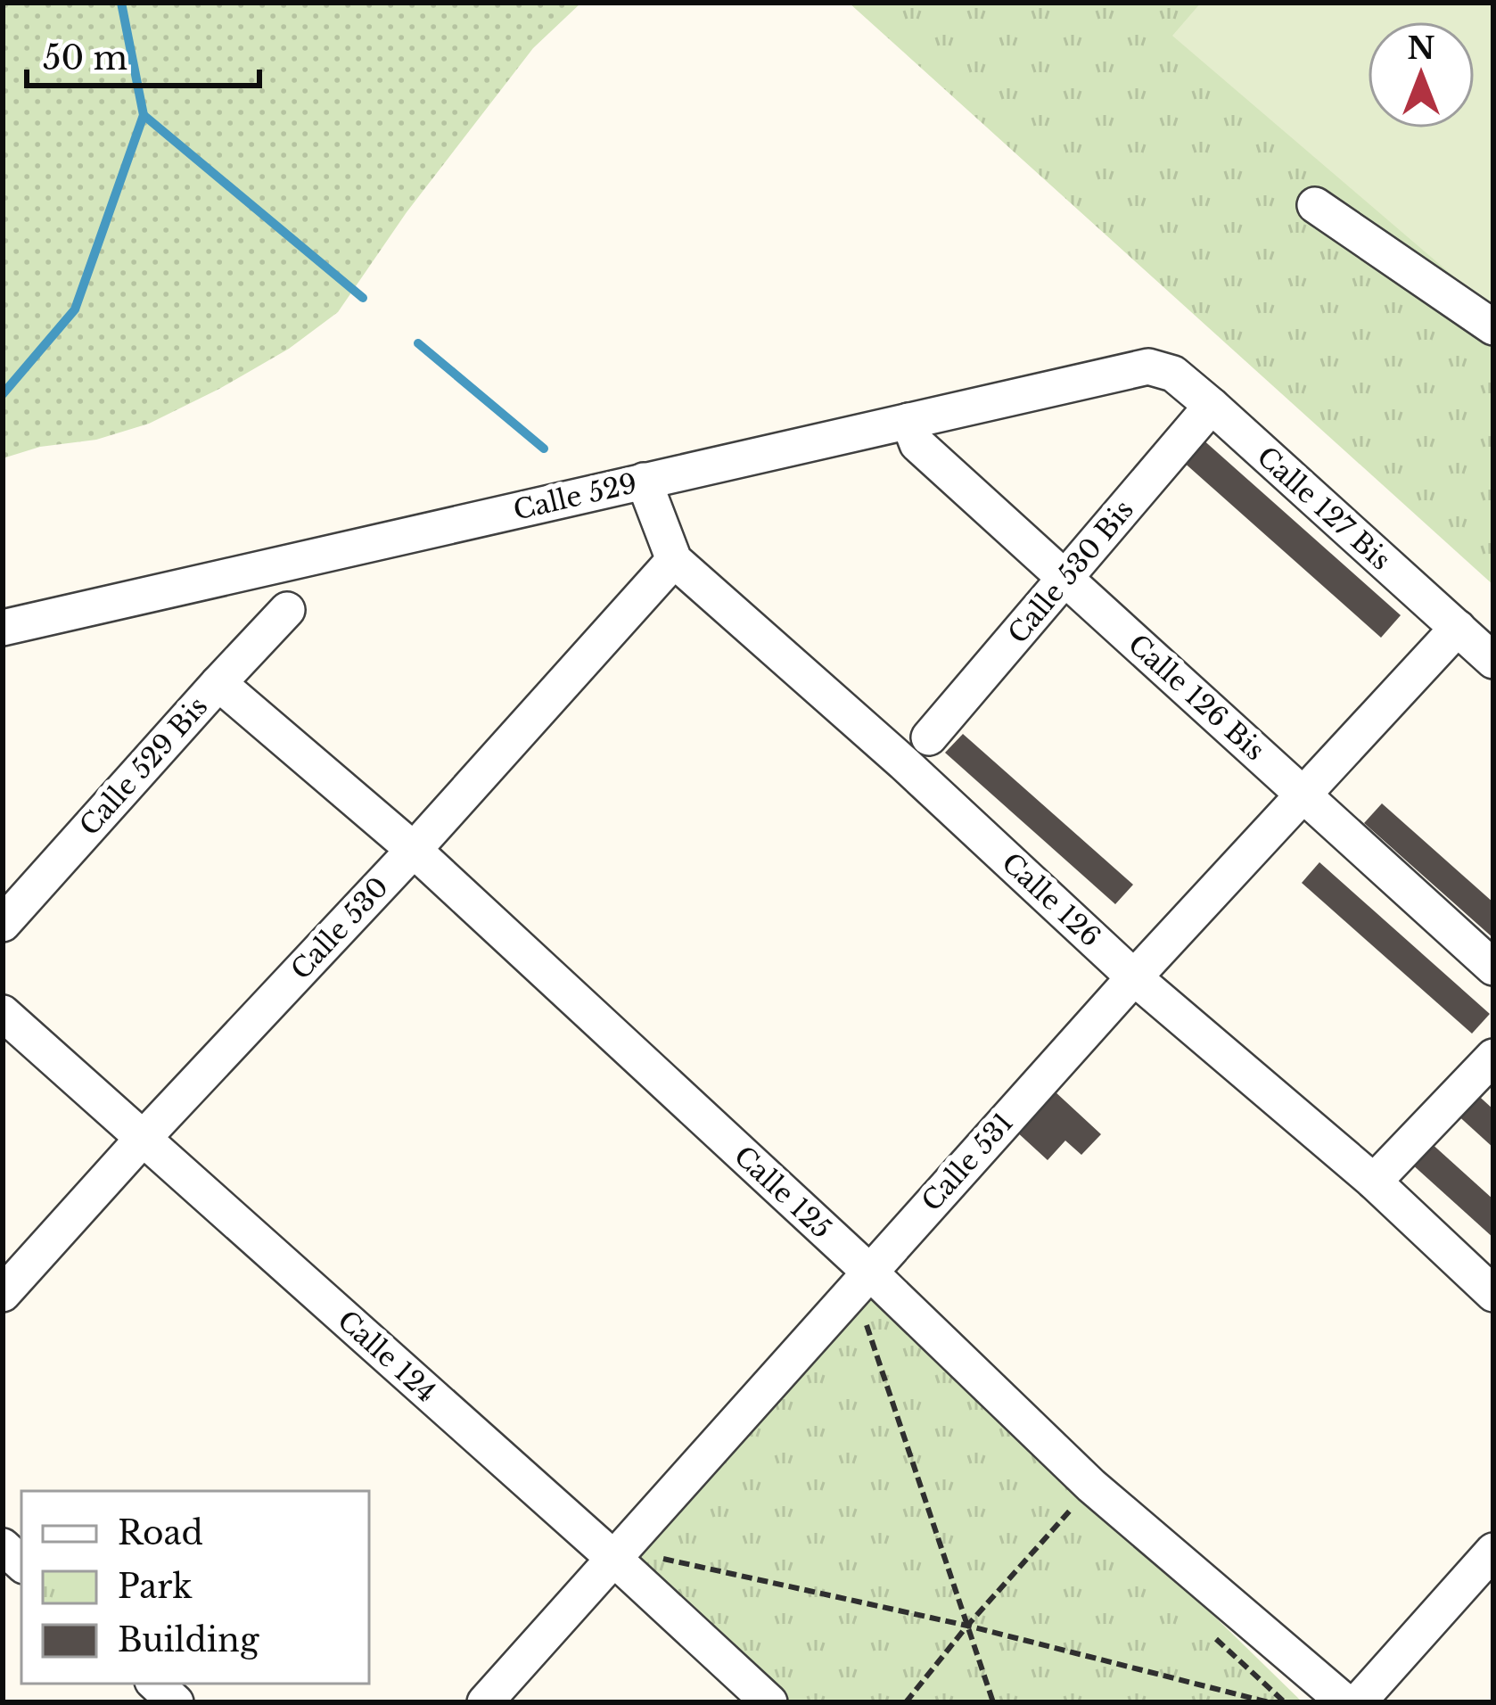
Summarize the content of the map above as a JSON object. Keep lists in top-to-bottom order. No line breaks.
{"streets":{"street":["Calle 529","Calle 127 Bis","Calle 530 Bis","Calle 126 Bis","Calle 529 Bis","Calle 126","Calle 530","Calle 531","Calle 125","Calle 124"]},"crossings":[["Calle 529","Calle 127 Bis"],["Calle 529","Calle 126 Bis"],["Calle 529","Calle 126"],["Calle 127 Bis","Calle 530 Bis"],["Calle 127 Bis","Calle 531"],["Calle 530 Bis","Calle 126 Bis"],["Calle 126 Bis","Calle 531"],["Calle 529 Bis","Calle 125"],["Calle 126","Calle 530"],["Calle 126","Calle 531"],["Calle 530","Calle 125"],["Calle 530","Calle 124"],["Calle 531","Calle 125"],["Calle 531","Calle 124"]],"legend":["Road","Park","Building"],"scale_bar":"50 m","north":"top"}
